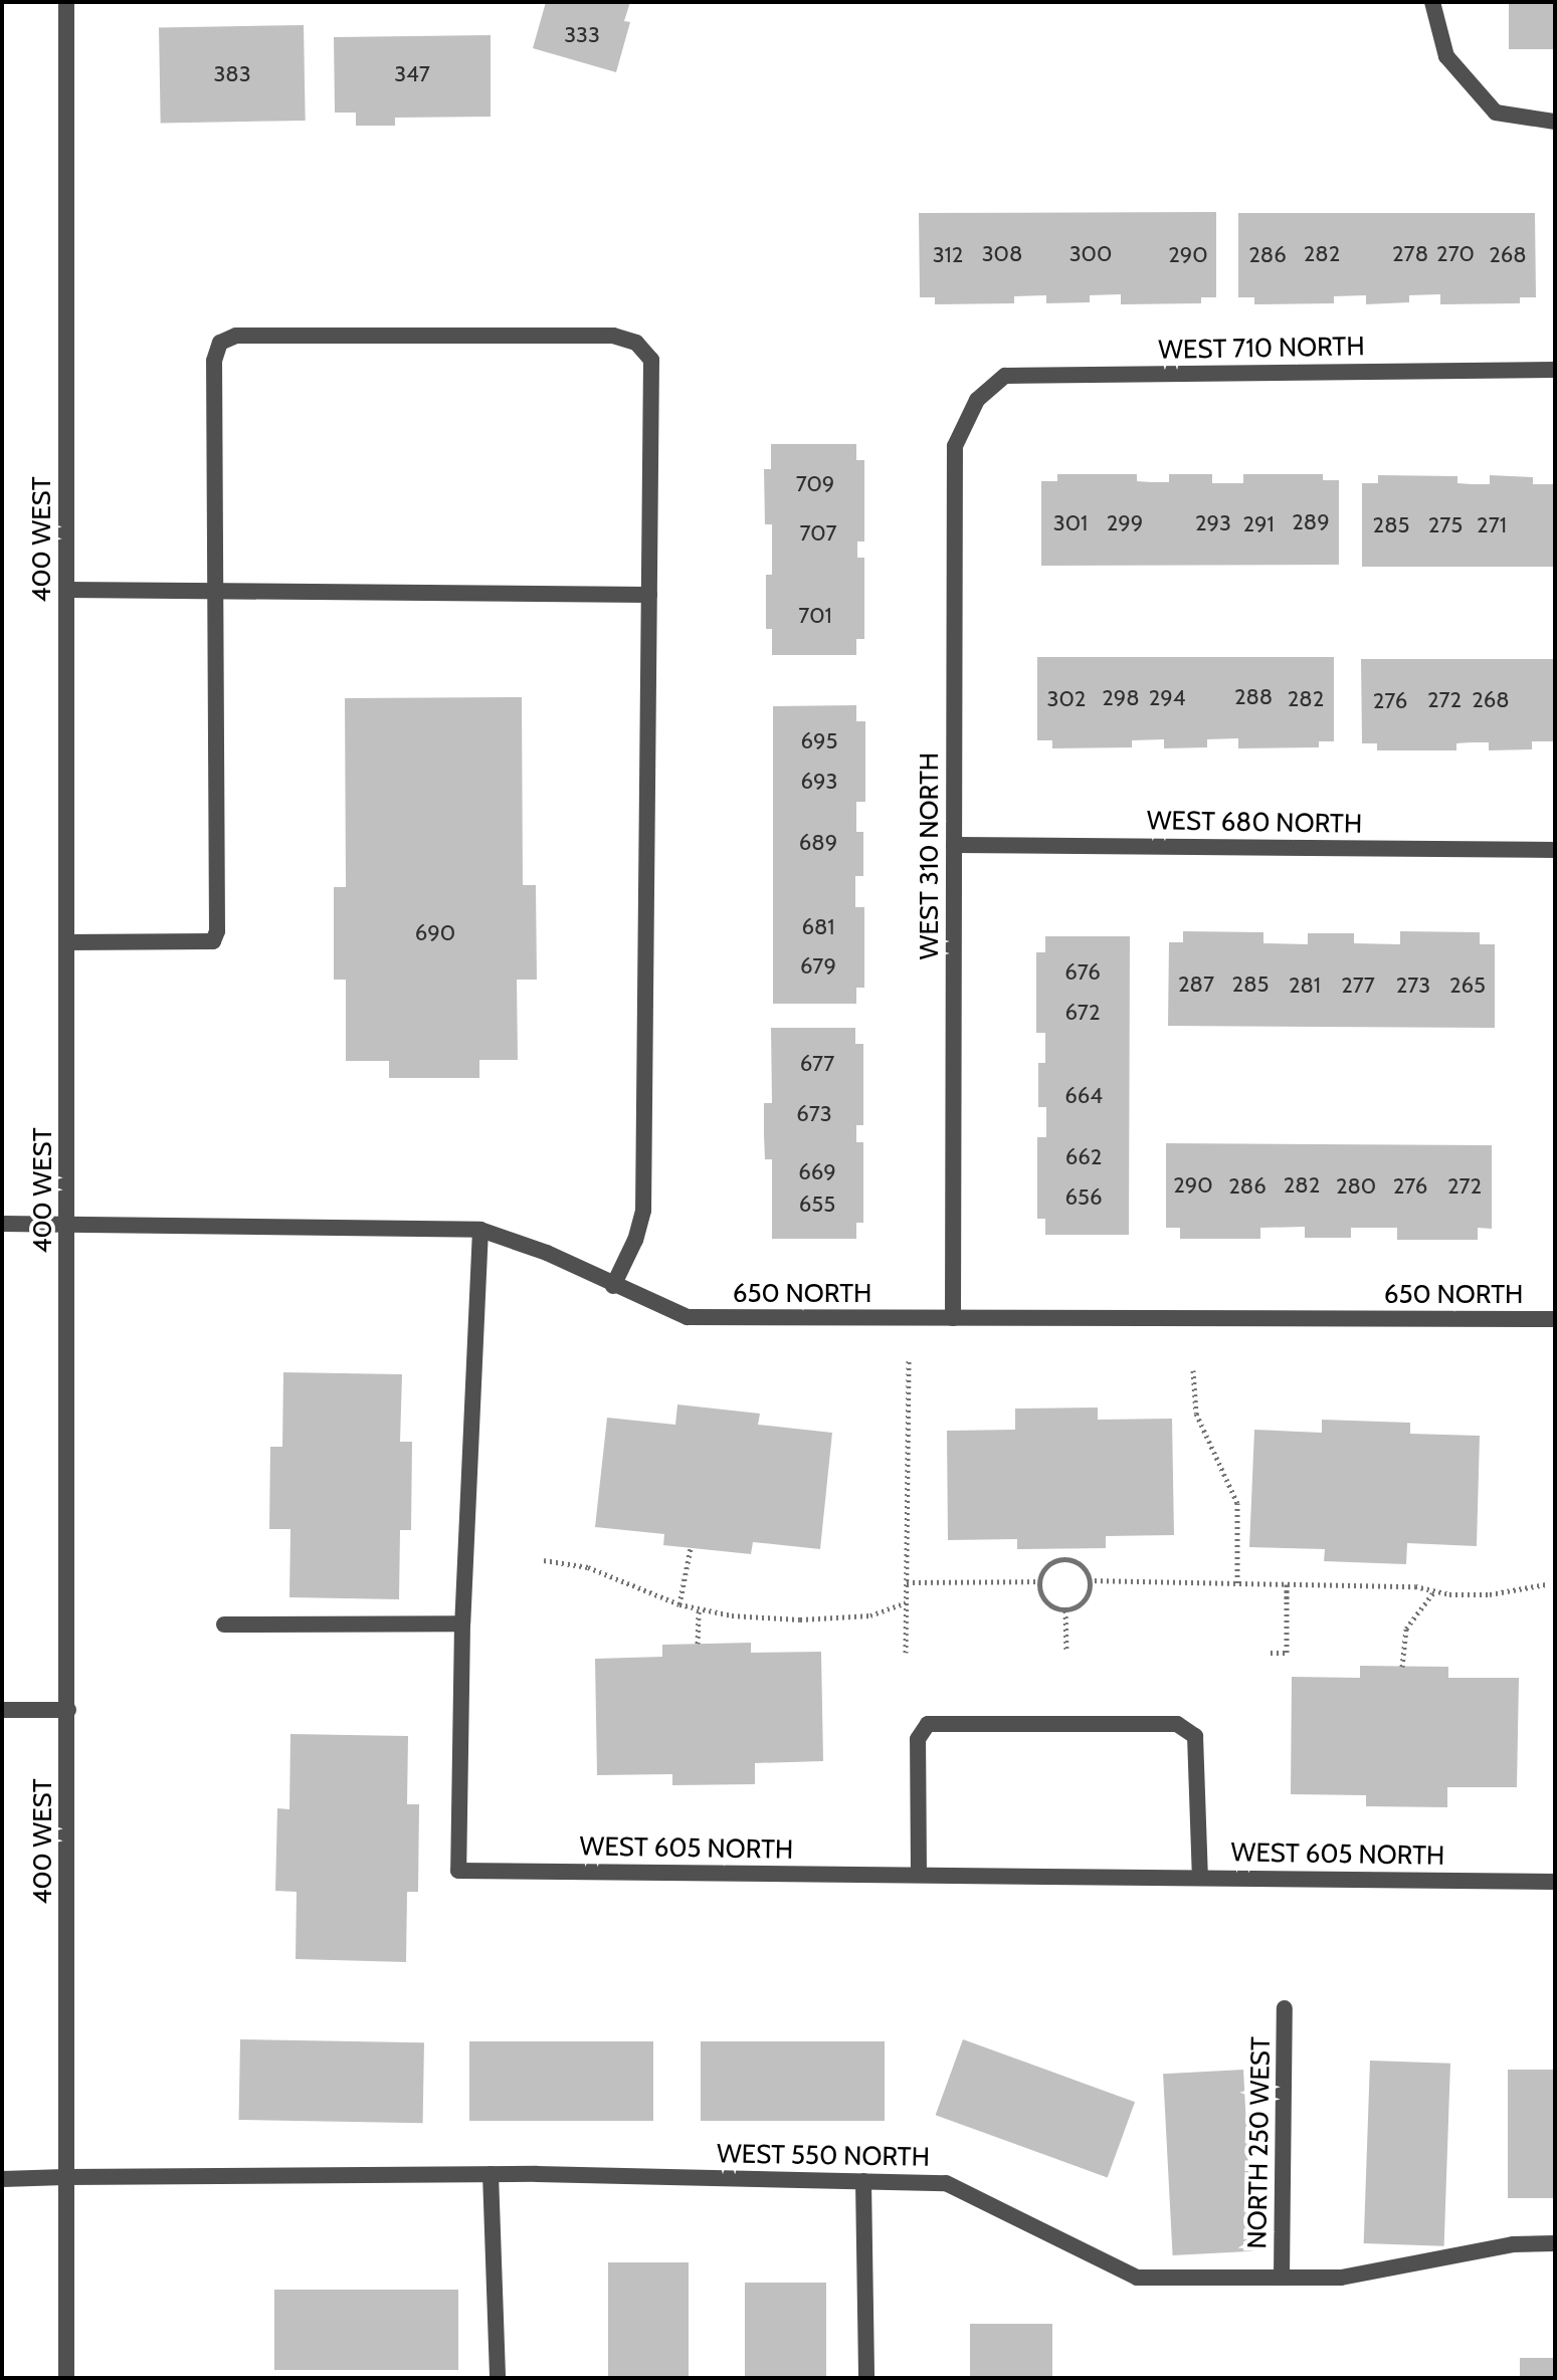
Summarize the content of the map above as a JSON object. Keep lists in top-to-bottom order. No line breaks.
{"streets":{"street":["WEST 710 NORTH","400 WEST","WEST 680 NORTH","WEST 310 NORTH","650 NORTH","WEST 605 NORTH","NORTH 250 WEST","WEST 550 NORTH"]},"crossings":[["WEST 710 NORTH","WEST 310 NORTH"],["400 WEST","650 NORTH"],["400 WEST","WEST 550 NORTH"],["WEST 680 NORTH","WEST 310 NORTH"],["WEST 310 NORTH","650 NORTH"],["650 NORTH","WEST 605 NORTH"],["NORTH 250 WEST","WEST 550 NORTH"]],"house_numbers":["333","383","347","308","300","282","278","270","312","290","286","268","709","289","301","299","293","291","285","275","271","707","701","288","298","294","302","282","272","268","276","695","693","689","681","690","679","676","287","285","281","277","273","265","672","677","664","673","662","669","290","282","286","280","276","272","656","655"]}
